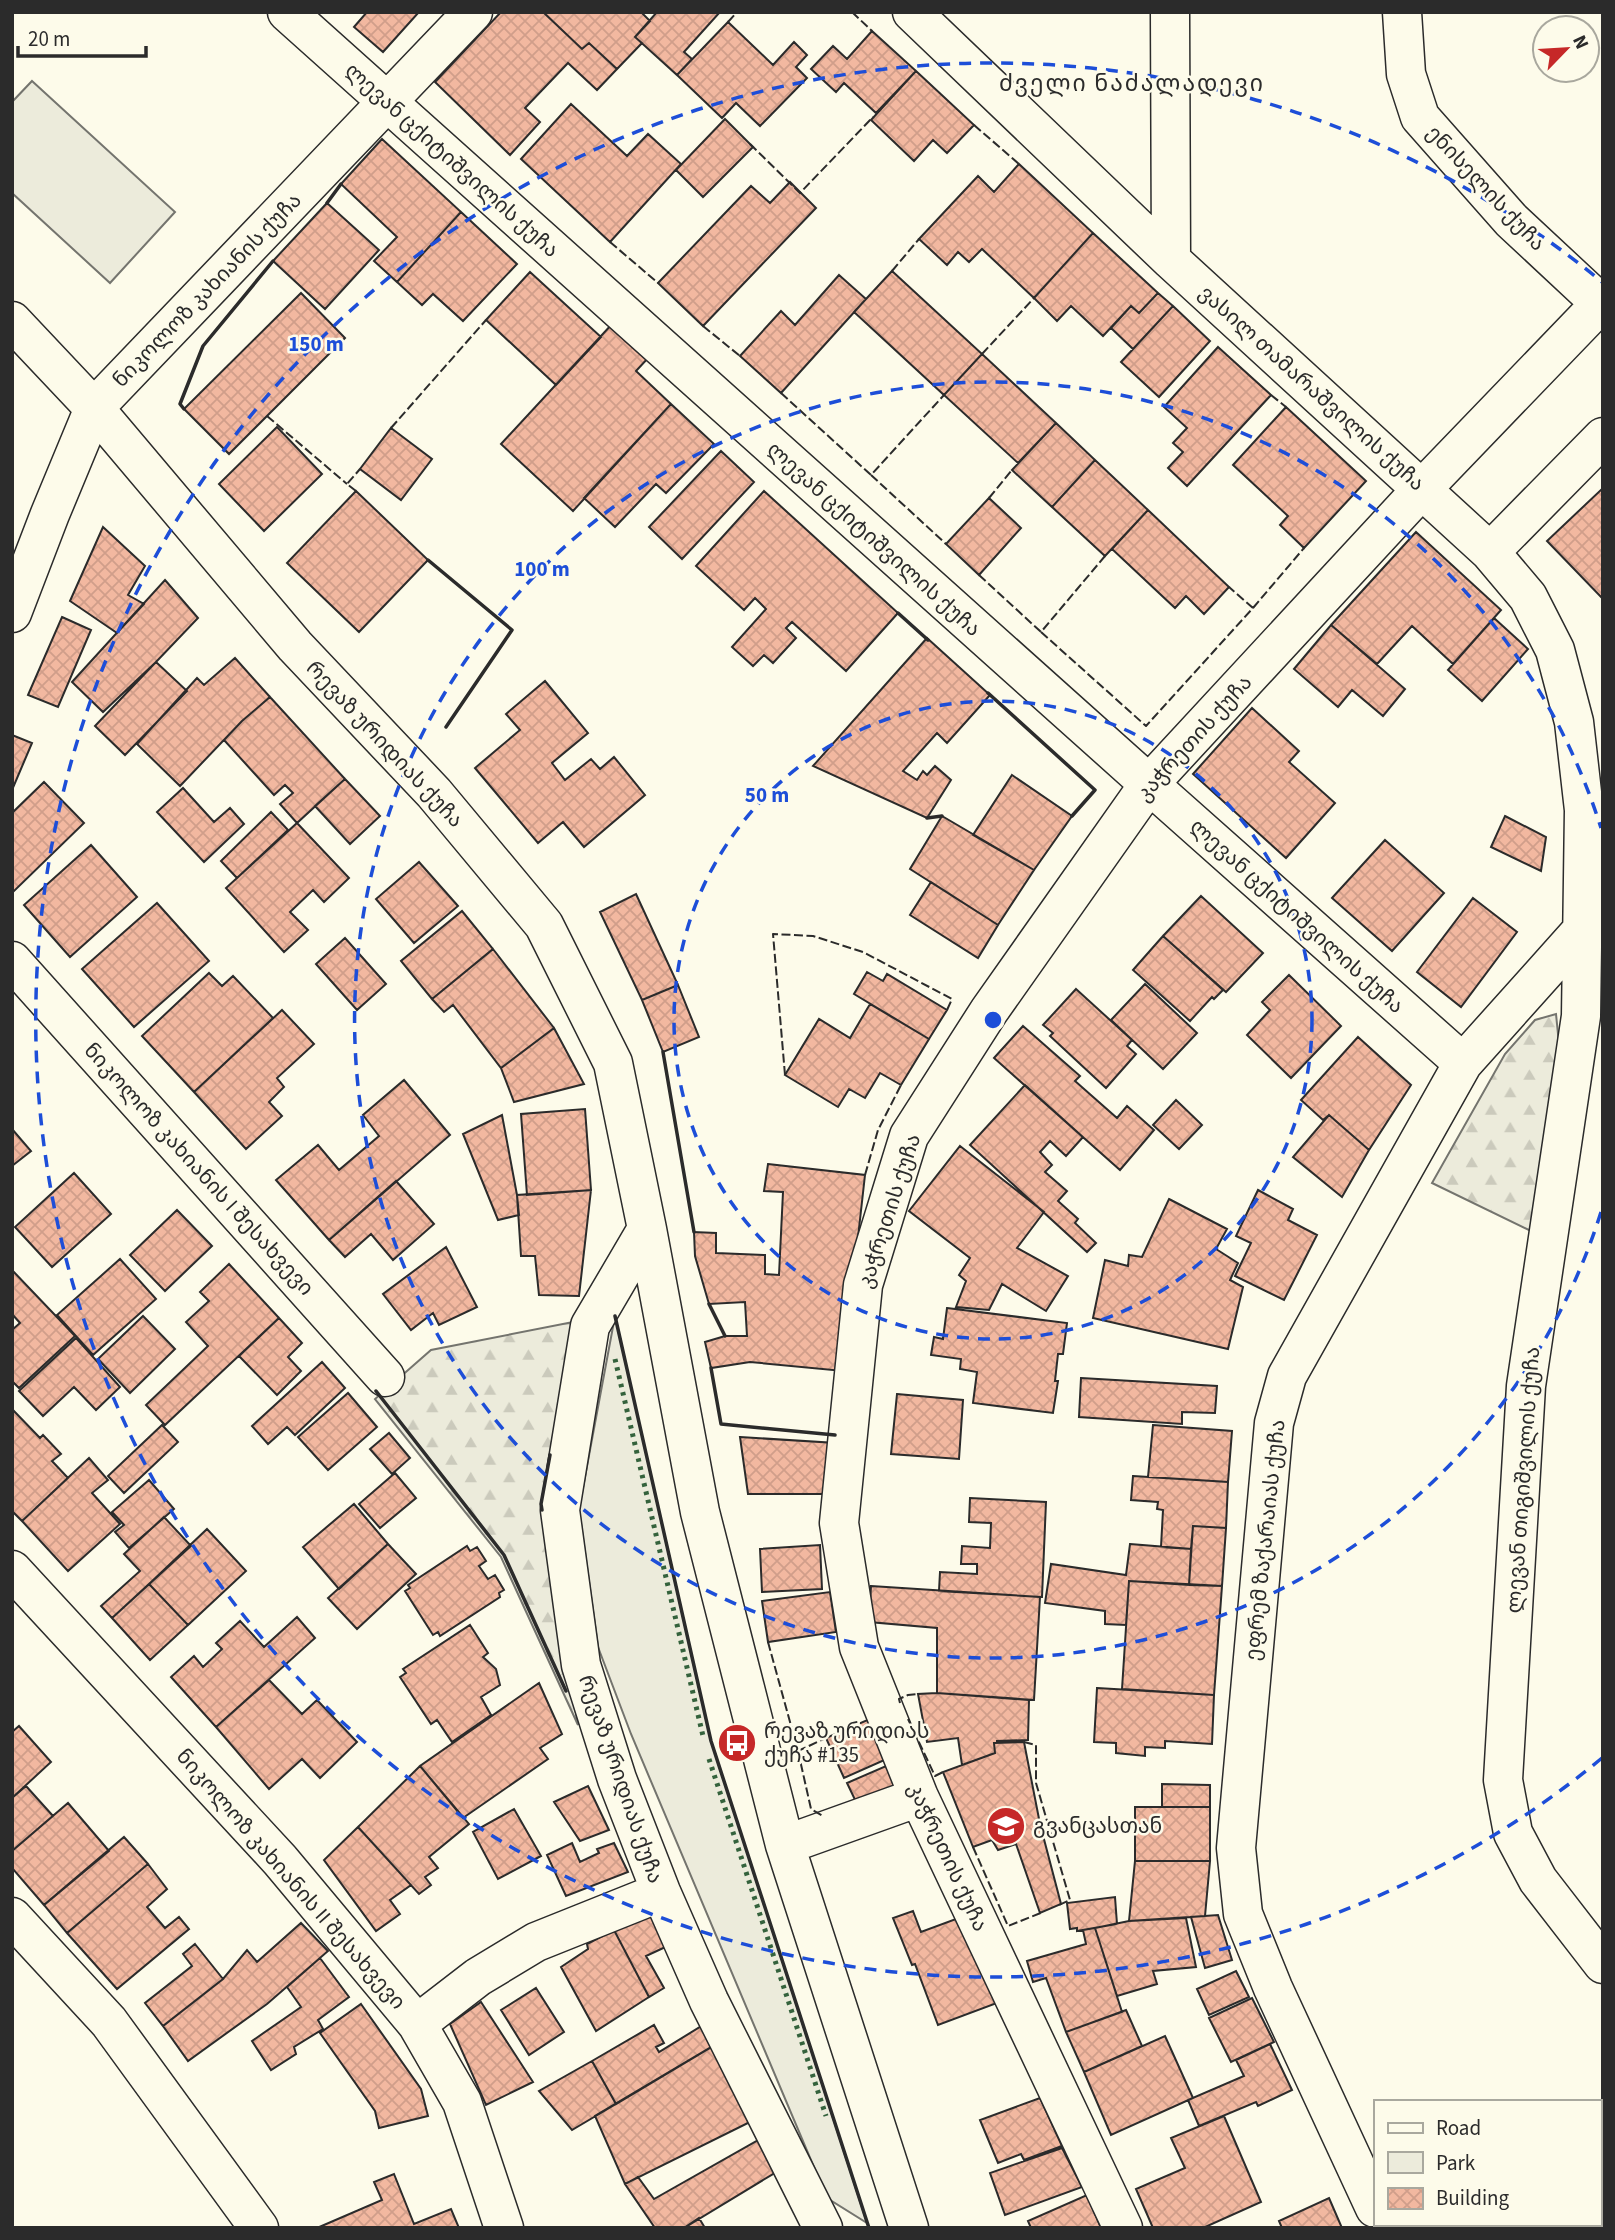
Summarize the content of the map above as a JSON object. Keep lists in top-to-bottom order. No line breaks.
{"streets":{"street":["ლევან ცქიტიშვილის ქუჩა","ენისელის ქუჩა","ნიკოლოზ კახიანის ქუჩა","ვასილ თამარაშვილის ქუჩა","კაჭრეთის ქუჩა","რევაზ ურიდიას ქუჩა","ნიკოლოზ კახიანის I შესახვევი","ლევან თიგიშვილის ქუჩა","ეფრემ ზაქარაიას ქუჩა","ნიკოლოზ კახიანის II შესახვევი"]},"crossings":[["ლევან ცქიტიშვილის ქუჩა","ნიკოლოზ კახიანის ქუჩა"],["ლევან ცქიტიშვილის ქუჩა","კაჭრეთის ქუჩა"],["ლევან ცქიტიშვილის ქუჩა","ეფრემ ზაქარაიას ქუჩა"],["ენისელის ქუჩა","კაჭრეთის ქუჩა"],["ნიკოლოზ კახიანის ქუჩა","რევაზ ურიდიას ქუჩა"],["ვასილ თამარაშვილის ქუჩა","კაჭრეთის ქუჩა"],["ლევან თიგიშვილის ქუჩა","ეფრემ ზაქარაიას ქუჩა"]],"districts":["ძველი ნაძალადევი"],"places":{"bus stop":["რევაზ ურიდიას ქუჩა #135"],"school or university":["გვანცასთან"]},"legend":["Road","Park","Building"],"scale_bar":"20 m","north":"top right","rings":["150 m","100 m","50 m"]}
